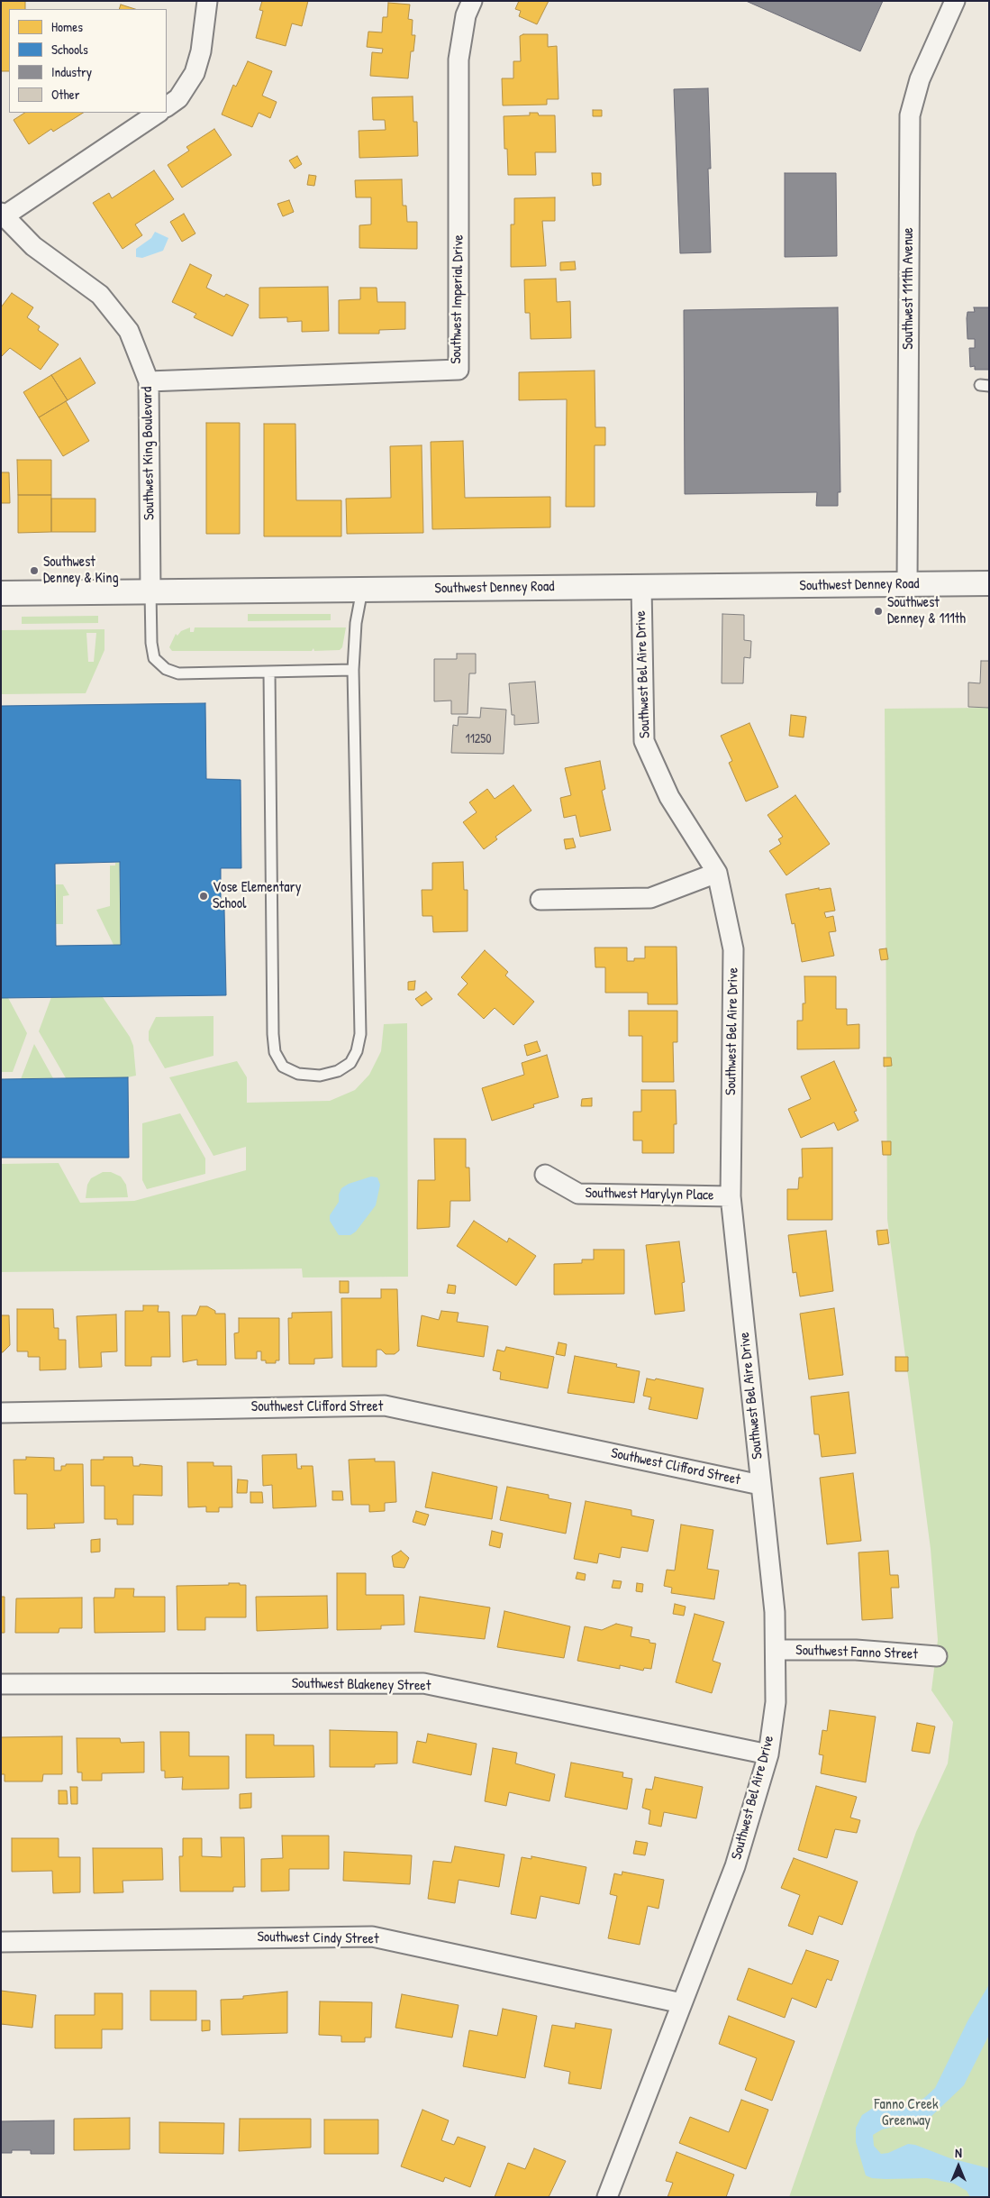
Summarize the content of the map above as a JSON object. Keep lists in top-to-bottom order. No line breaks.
{"streets":{"street":["Southwest 111th Avenue","Southwest Imperial Drive","Southwest King Boulevard","Southwest Denney Road","Southwest Bel Aire Drive","Southwest Marylyn Place","Southwest Clifford Street","Southwest Fanno Street","Southwest Blakeney Street","Southwest Cindy Street"]},"crossings":[["Southwest 111th Avenue","Southwest Denney Road"],["Southwest Imperial Drive","Southwest King Boulevard"],["Southwest King Boulevard","Southwest Denney Road"],["Southwest Denney Road","Southwest Bel Aire Drive"],["Southwest Bel Aire Drive","Southwest Marylyn Place"],["Southwest Bel Aire Drive","Southwest Clifford Street"],["Southwest Bel Aire Drive","Southwest Fanno Street"],["Southwest Bel Aire Drive","Southwest Blakeney Street"],["Southwest Bel Aire Drive","Southwest Cindy Street"]],"parks":["Fanno Creek Greenway"],"places":["Southwest Denney & King","Southwest Denney & 111th","Vose Elementary School"],"house_numbers":["11250"],"legend":["Homes","Schools","Industry","Other"],"north":"top"}
